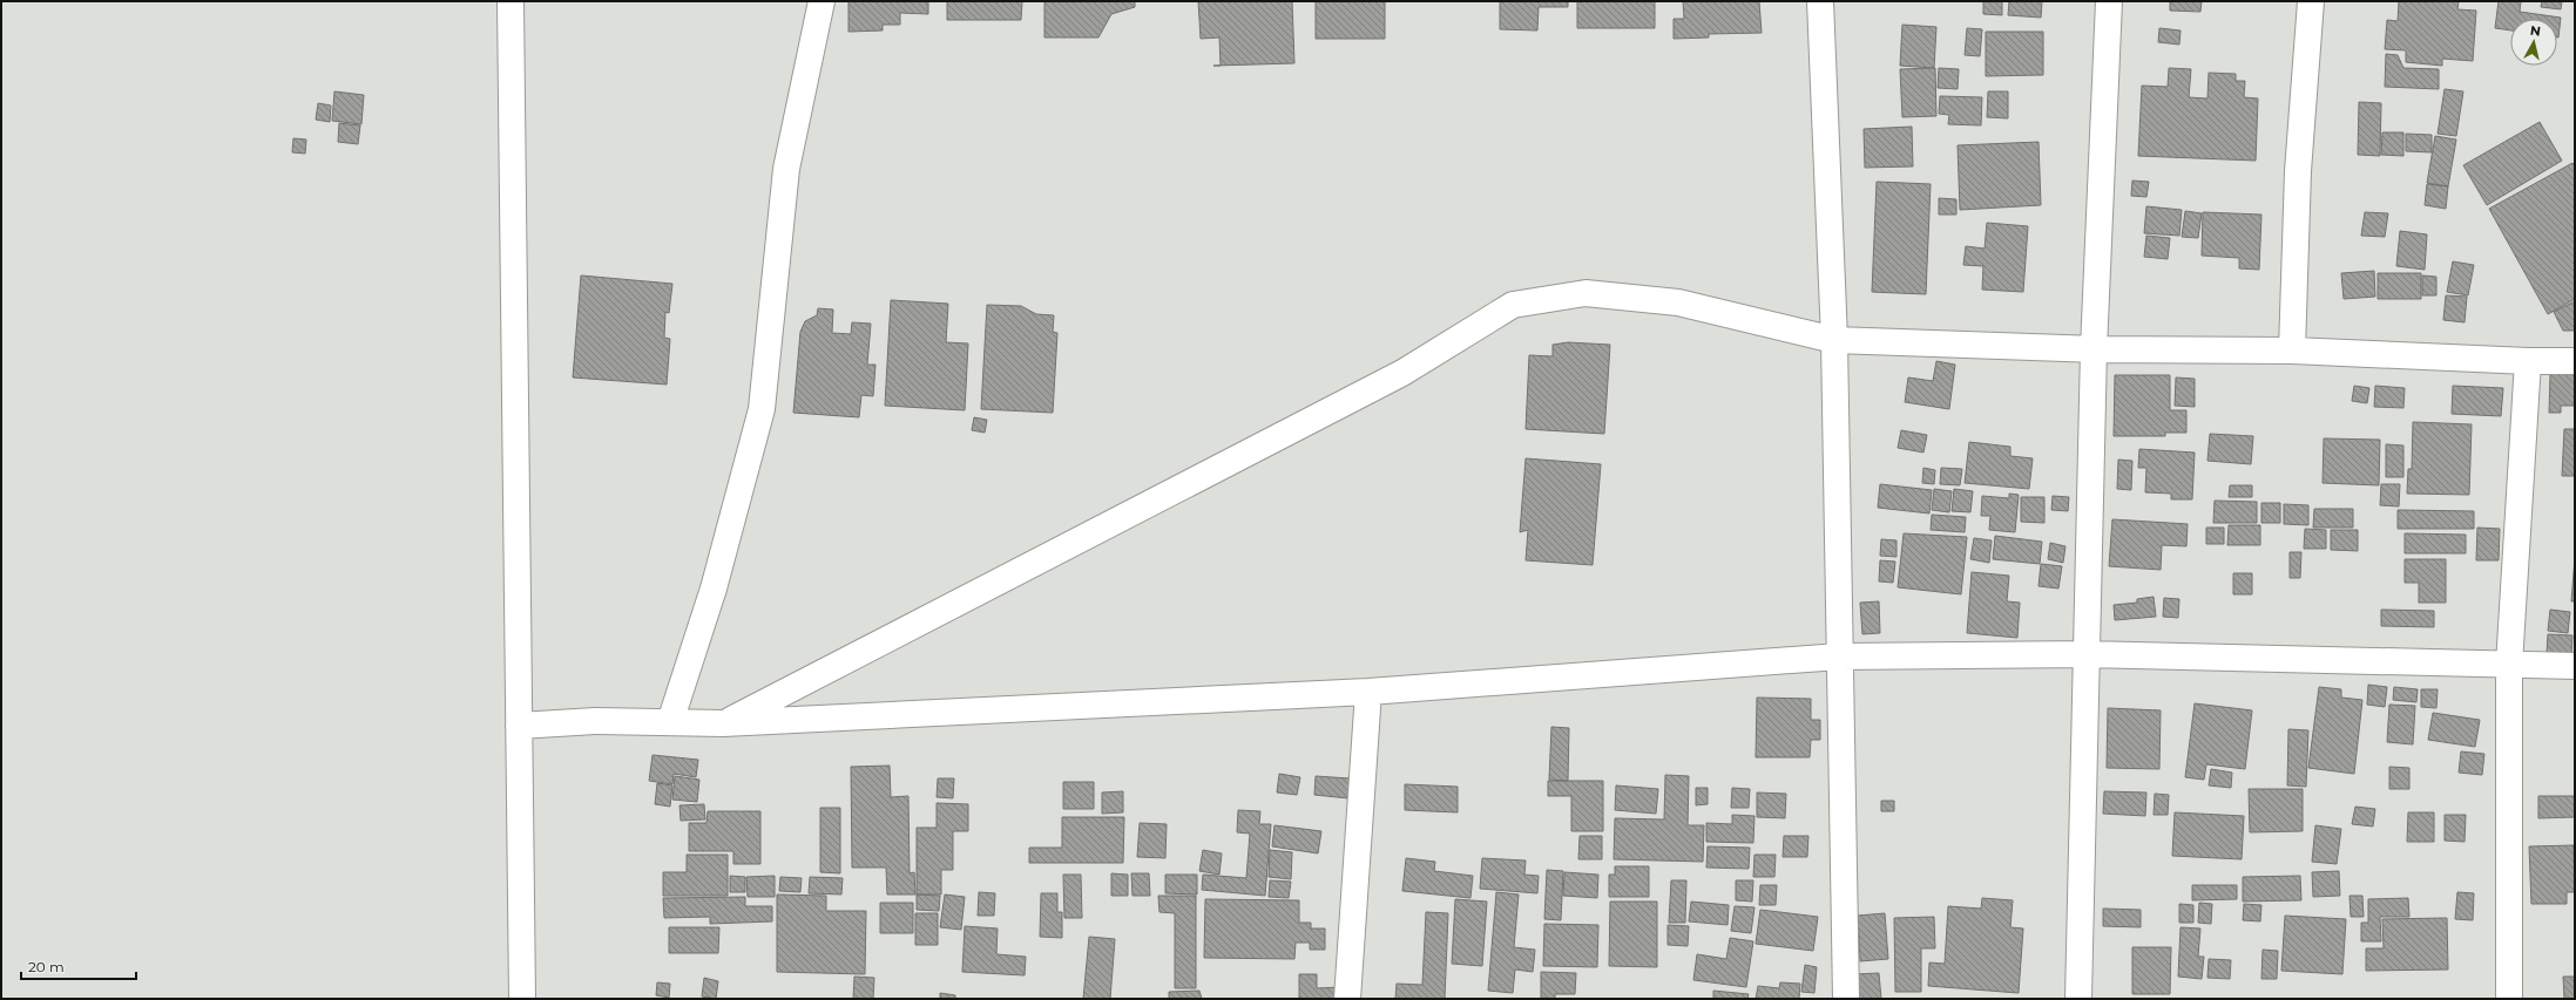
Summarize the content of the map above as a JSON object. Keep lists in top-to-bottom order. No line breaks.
{"scale_bar":"20 m","north":"top"}
